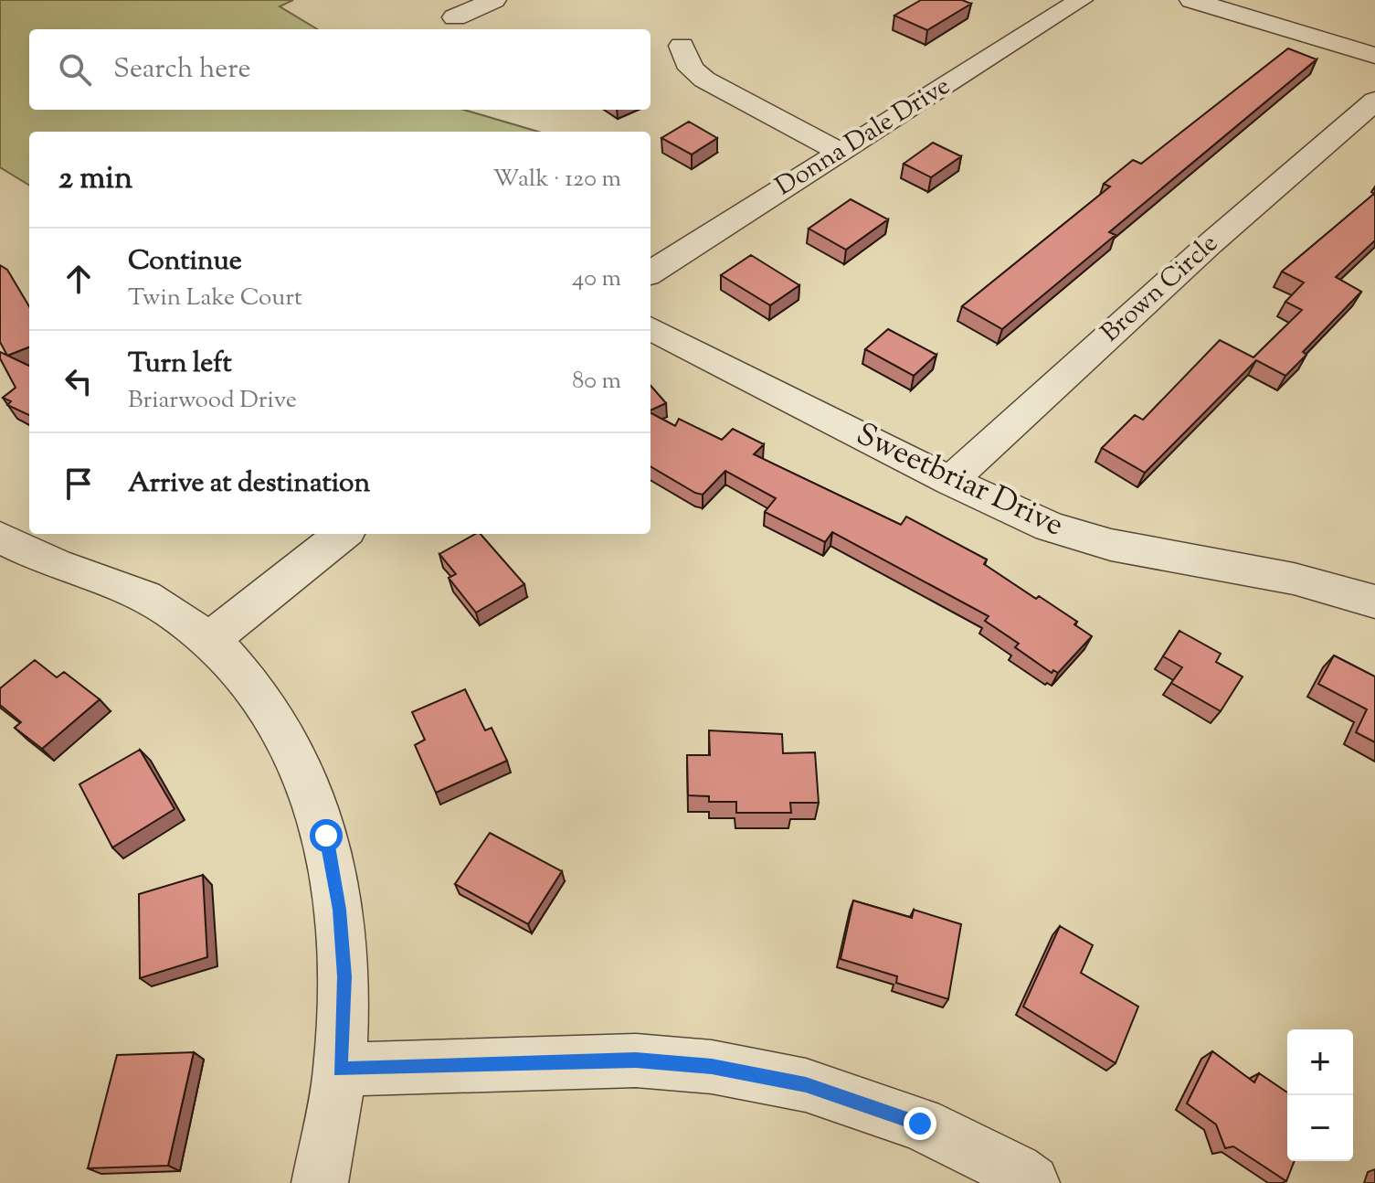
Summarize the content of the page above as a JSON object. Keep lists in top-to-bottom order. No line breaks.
{"streets":{"street":["Donna Dale Drive","Brown Circle","Sweetbriar Drive"]},"crossings":[["Brown Circle","Sweetbriar Drive"]],"page":{"search":"Search here","heading":["2 min","Walk · 120 m"],"list":[["Continue","Twin Lake Court","40 m"],["Turn left","Briarwood Drive","80 m"],"Arrive at destination"],"map_buttons":["+","−"]}}
